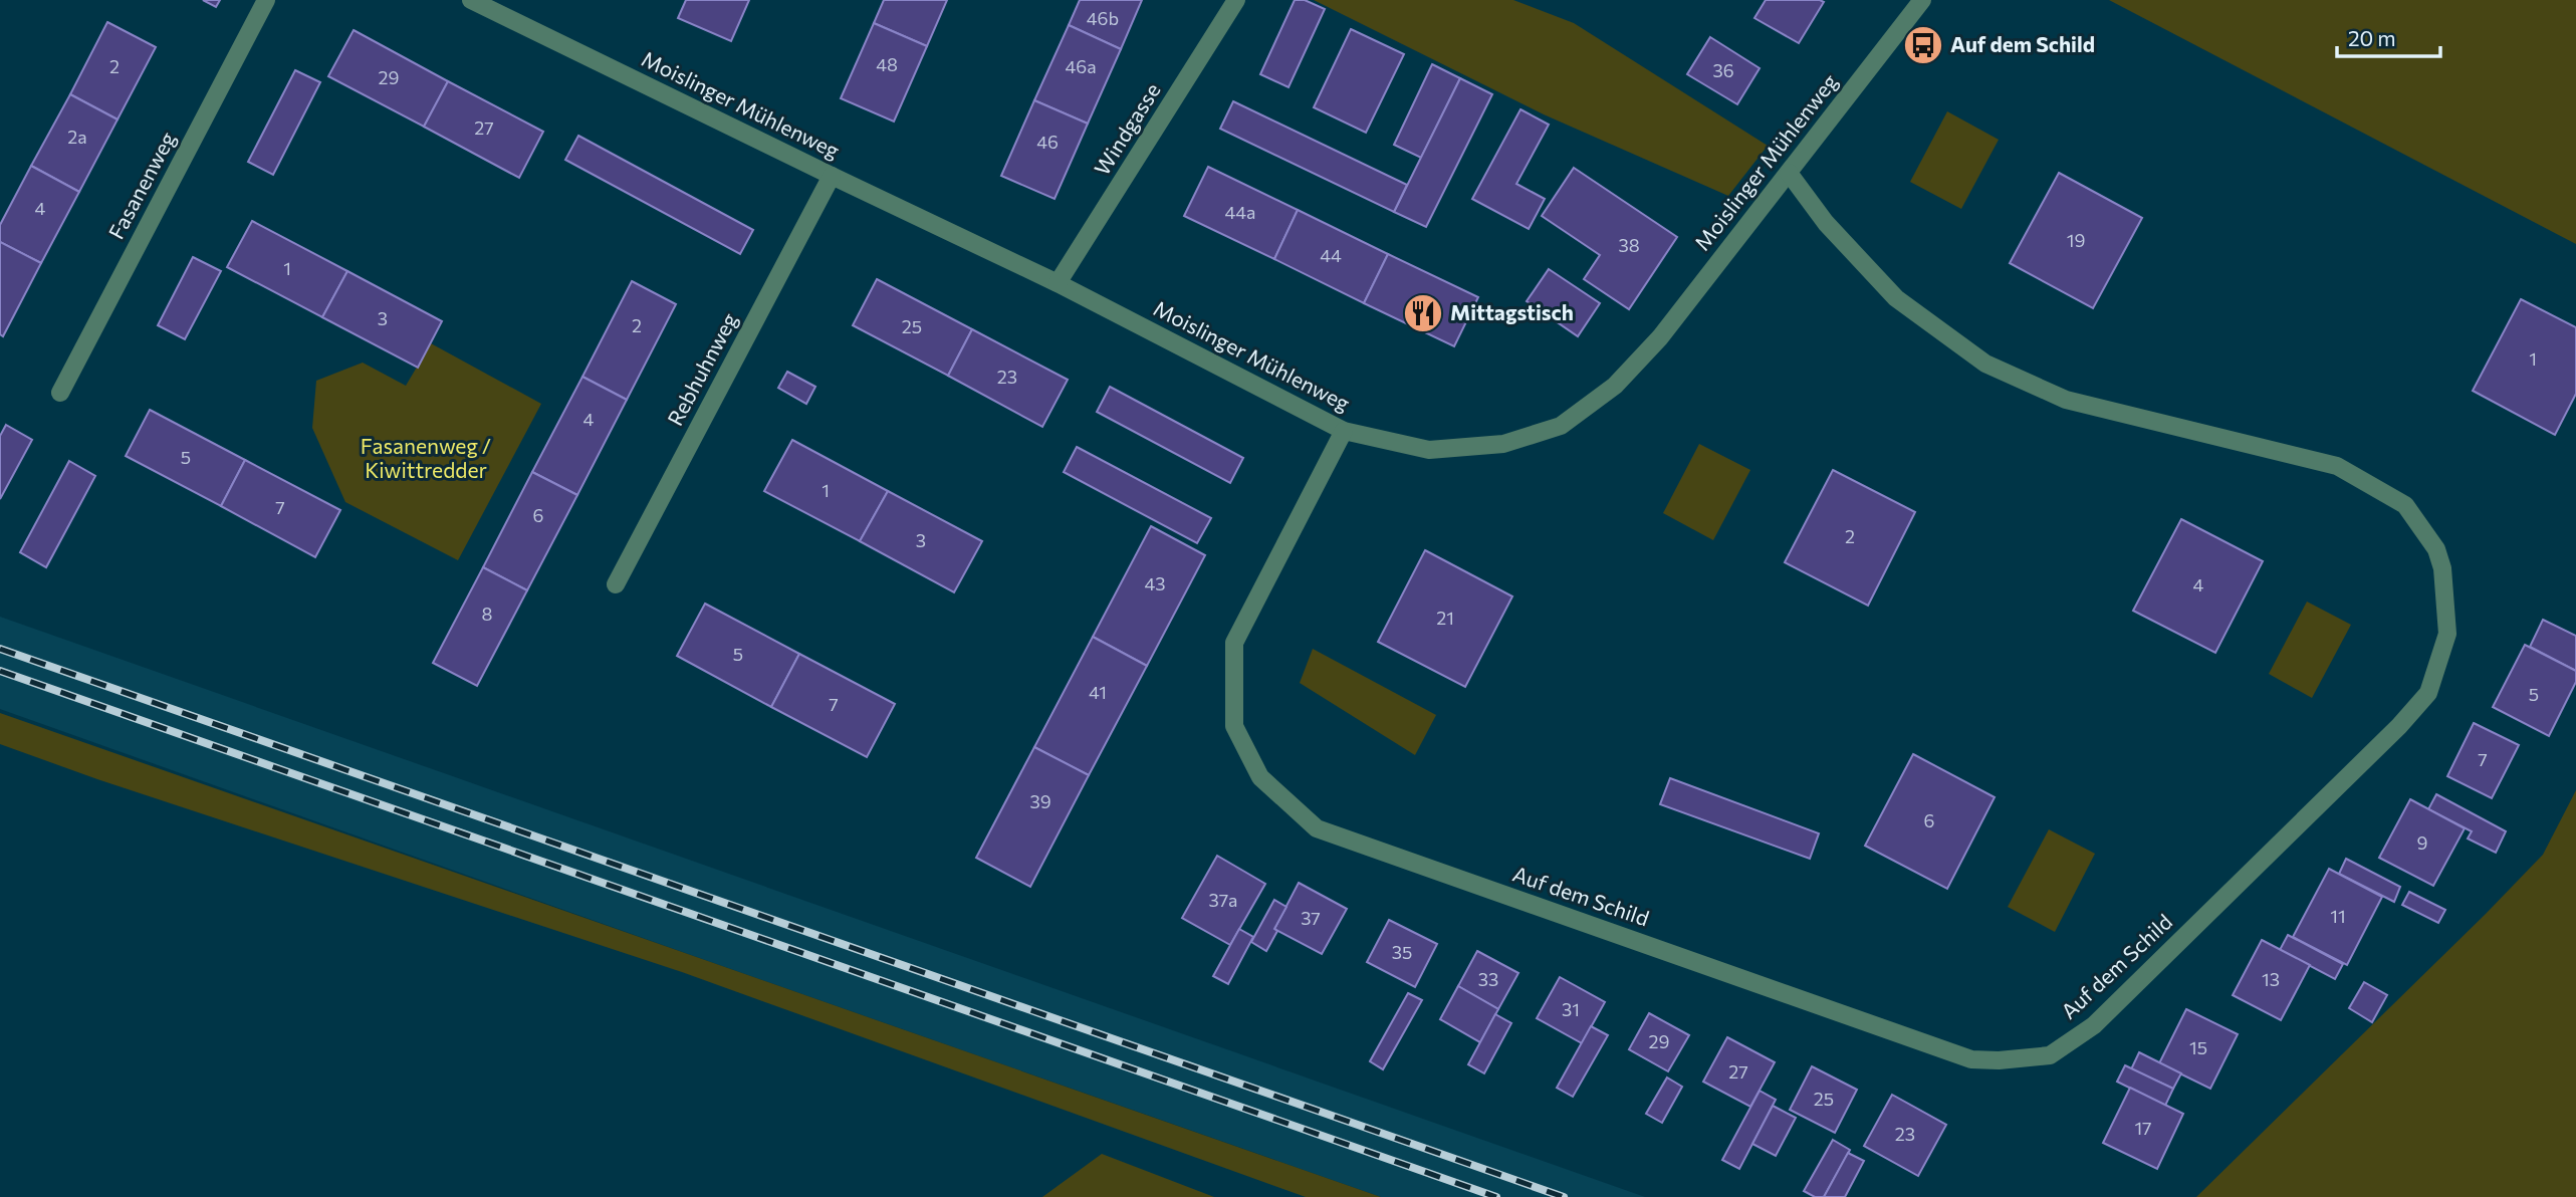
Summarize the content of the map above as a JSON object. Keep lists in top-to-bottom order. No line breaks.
{"streets":{"street":["Moislinger Mühlenweg","Windgasse","Fasanenweg","Rebhuhnweg","Auf dem Schild"]},"crossings":[["Moislinger Mühlenweg","Windgasse"],["Moislinger Mühlenweg","Rebhuhnweg"],["Moislinger Mühlenweg","Auf dem Schild"]],"parks":["Fasanenweg / Kiwittredder"],"places":{"bus stop":["Auf dem Schild"],"restaurant":["Mittagstisch"]},"house_numbers":["46b","48","2","46a","36","29","27","2a","46","4","44a","19","38","44","1","3","2","25","1","23","4","5","1","7","6","2","3","43","4","8","21","5","41","5","7","7","39","6","9","37a","11","37","35","33","13","31","29","15","27","25","17","23"],"scale_bar":"20 m"}
